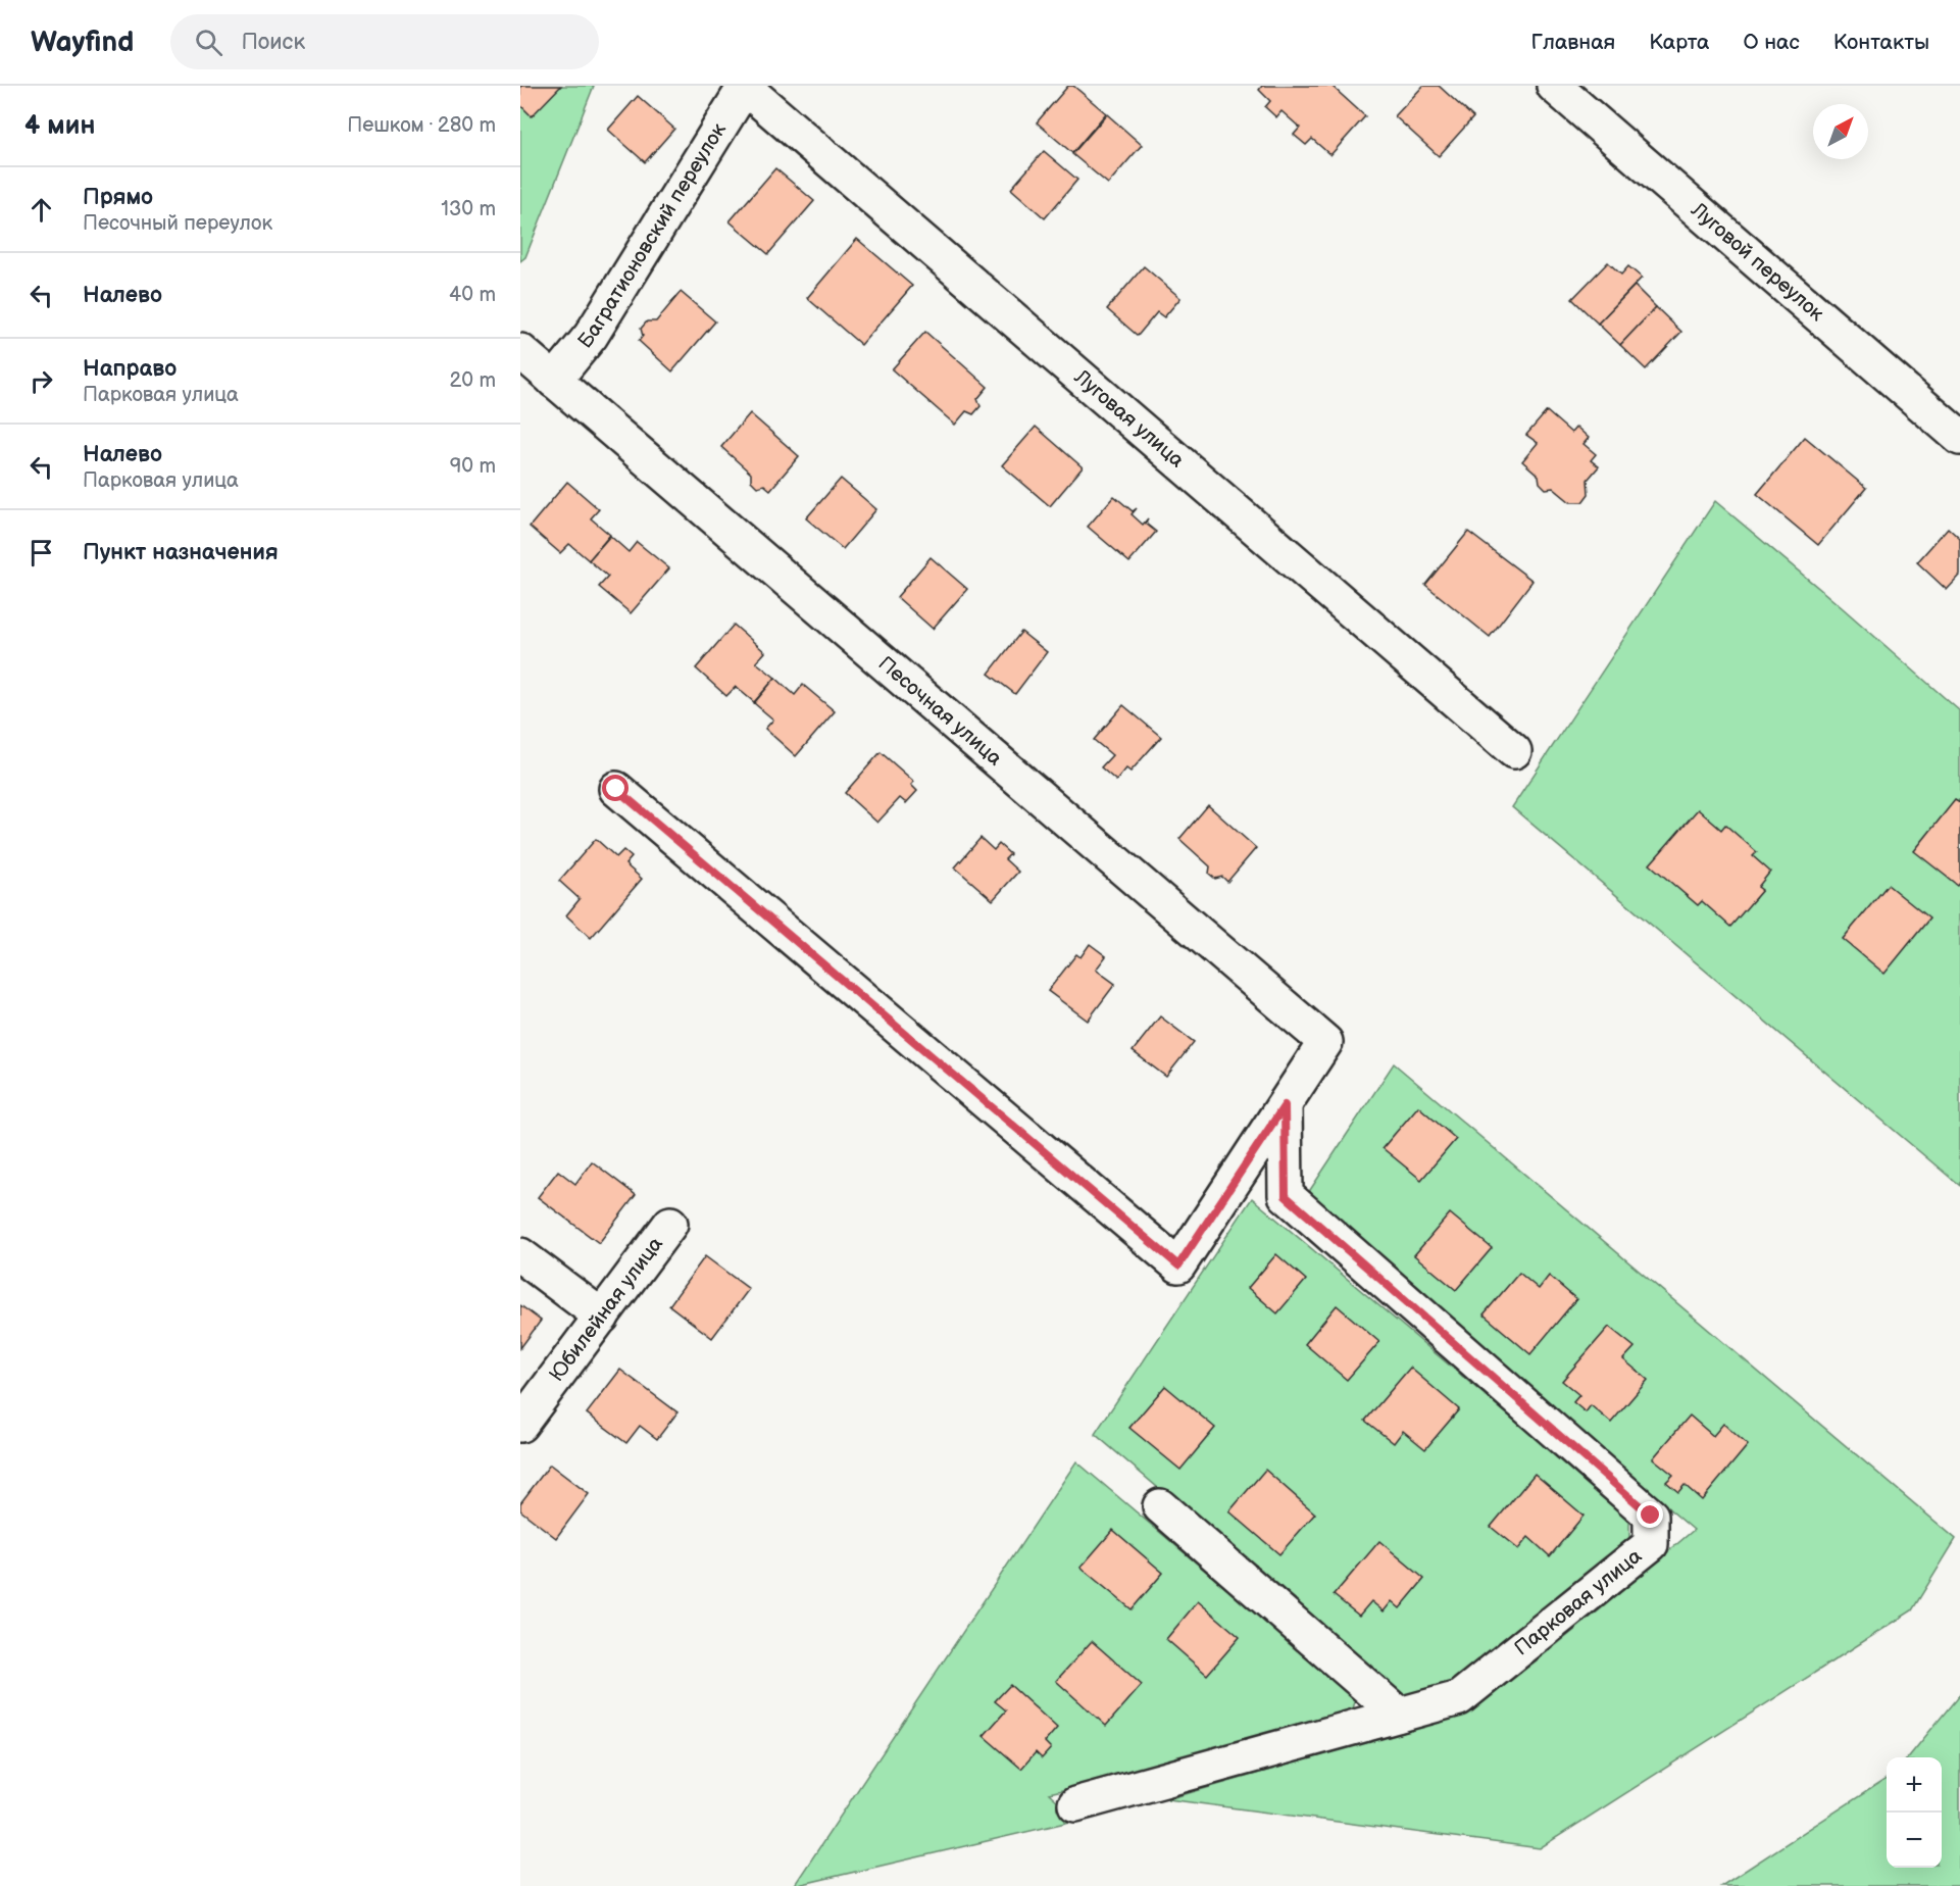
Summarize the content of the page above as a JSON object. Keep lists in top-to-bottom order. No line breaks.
{"streets":{"street":["Багратионовский переулок","Луговой переулок","Луговая улица","Песочная улица","Юбилейная улица","Парковая улица"]},"crossings":[["Багратионовский переулок","Луговая улица"],["Багратионовский переулок","Песочная улица"],["Песочная улица","Парковая улица"]],"north":"top right","page":{"header":"Wayfind","search":"Поиск","nav":["Главная","Карта","О нас","Контакты"],"heading":["4 мин","Пешком · 280 m"],"list":[["Прямо","Песочный переулок","130 m"],["Налево","40 m"],["Направо","Парковая улица","20 m"],["Налево","Парковая улица","90 m"],"Пункт назначения"],"map_buttons":["+","−"]}}
